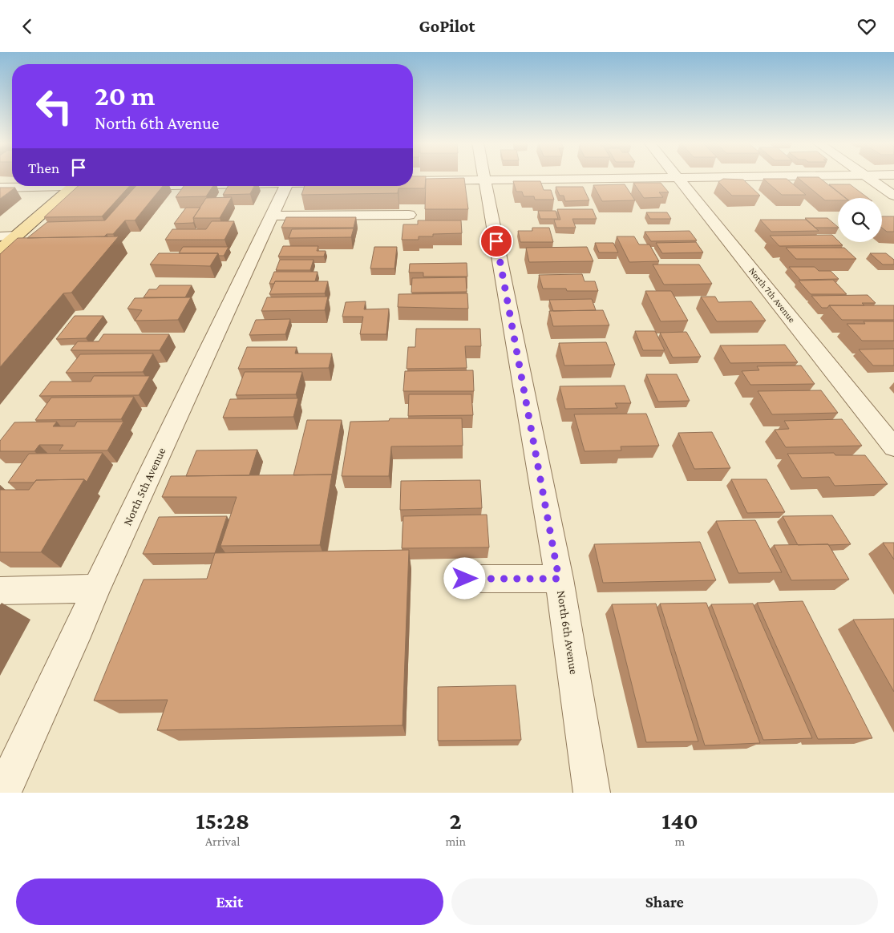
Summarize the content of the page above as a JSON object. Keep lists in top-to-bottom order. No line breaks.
{"streets":{"street":["North 7th Avenue","North 5th Avenue","North 6th Avenue"]},"page":{"header":"GoPilot","turn":["20 m","North 6th Avenue"],"then":"Then","eta":["15:28","Arrival","2","min","140","m"],"buttons":["Exit","Share"]}}
